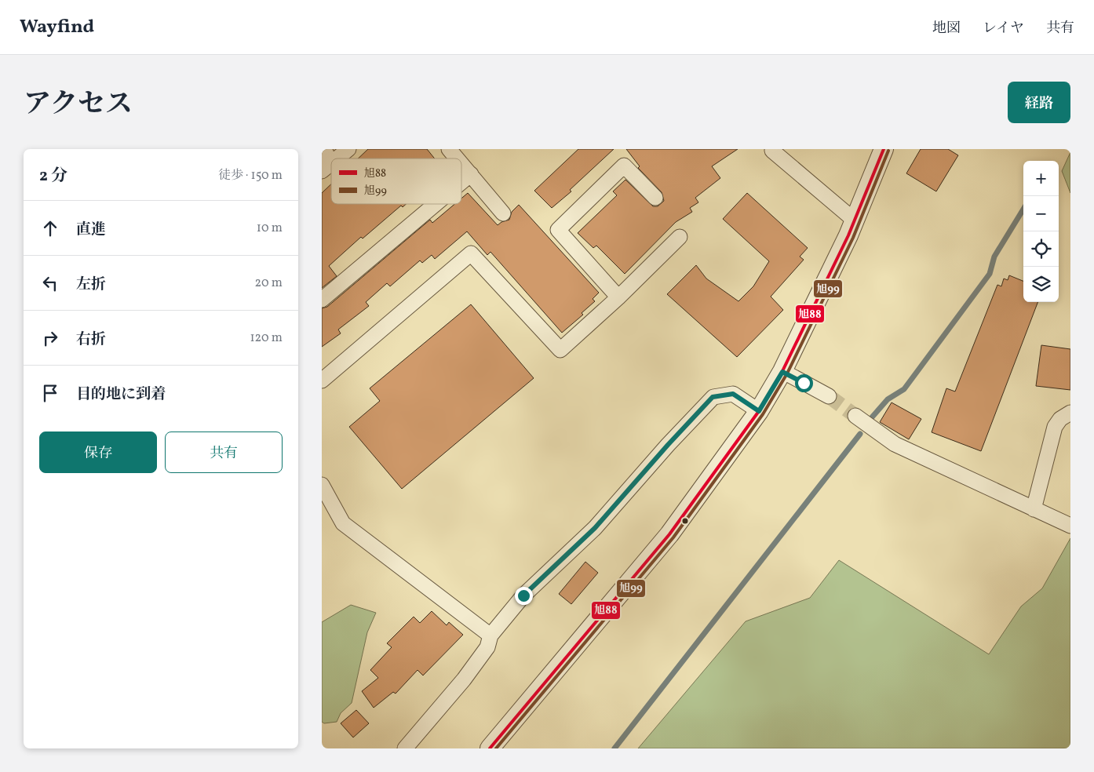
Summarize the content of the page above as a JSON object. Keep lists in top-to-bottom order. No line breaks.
{"lines":["transit line 旭88","transit line 旭99"],"legend":["旭88","旭99"],"page":{"header":"Wayfind","nav":["地図","レイヤ","共有"],"title":"アクセス","buttons":["経路",["保存","共有"]],"heading":["2 分","徒歩 · 150 m"],"map_buttons":["+","−"],"list":[["直進","10 m"],["左折","20 m"],["右折","120 m"],"目的地に到着"]}}
